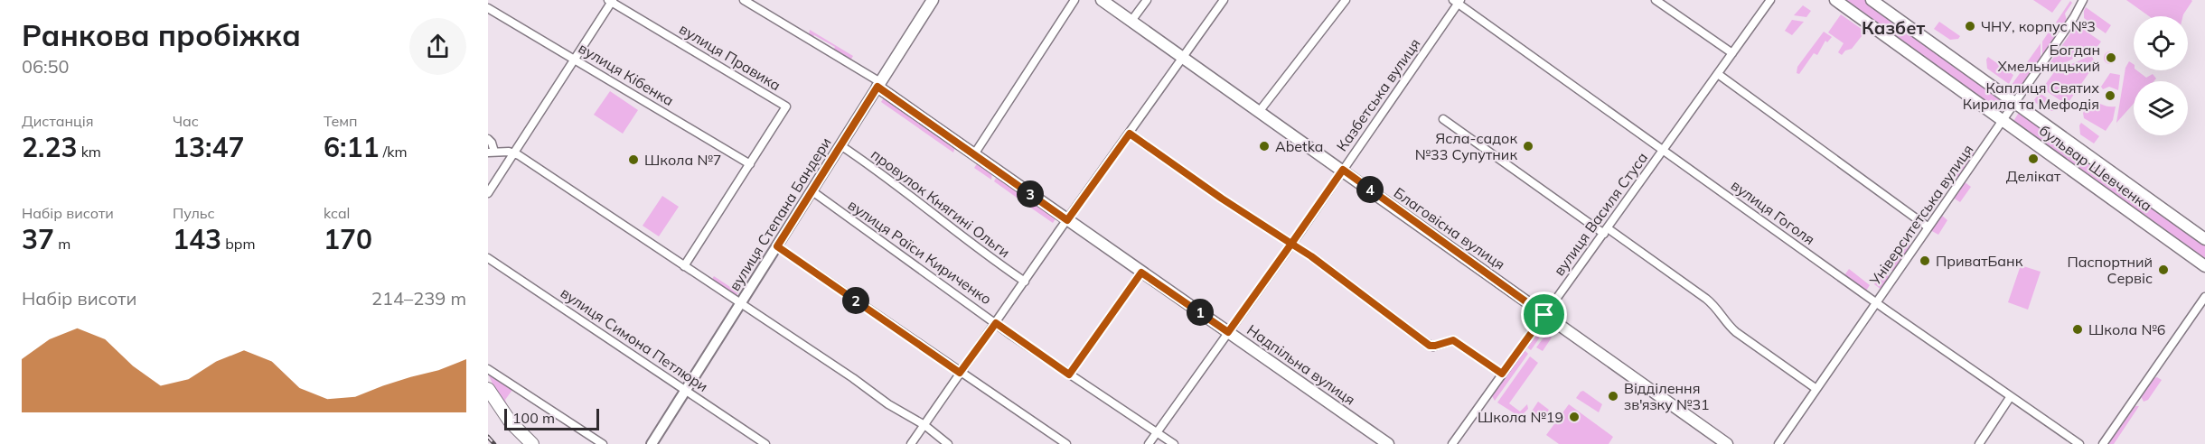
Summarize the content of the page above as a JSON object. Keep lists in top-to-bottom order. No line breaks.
{"streets":{"main road":["бульвар Шевченка","вулиця Степана Бандери","Благовісна вулиця","Надпільна вулиця"],"street":["вулиця Правика","вулиця Кібенка","Казбетська вулиця","провулок Княгині Ольги","вулиця Гоголя","вулиця Василя Стуса","Університетська вулиця","вулиця Раїси Кириченко","вулиця Симона Петлюри"]},"crossings":[["вулиця Правика","вулиця Кібенка"],["Казбетська вулиця","вулиця Гоголя"],["Казбетська вулиця","Благовісна вулиця"],["Казбетська вулиця","вулиця Раїси Кириченко"],["Казбетська вулиця","Надпільна вулиця"],["бульвар Шевченка","Університетська вулиця"],["провулок Княгині Ольги","вулиця Степана Бандери"],["вулиця Гоголя","вулиця Василя Стуса"],["вулиця Гоголя","Університетська вулиця"],["вулиця Степана Бандери","вулиця Раїси Кириченко"],["вулиця Степана Бандери","вулиця Симона Петлюри"],["вулиця Степана Бандери","Надпільна вулиця"],["вулиця Василя Стуса","Благовісна вулиця"]],"districts":["Казбет"],"places":["ЧНУ, корпус №3","Богдан Хмельницький","Каплиця Святих Кирила та Мефодія","Abetka","Ясла-садок №33 Супутник","Делікат","Школа №7","ПриватБанк","Паспортний Сервіс","Школа №6","Відділення зв'язку №31","Школа №19"],"scale_bar":"100 m","page":{"heading":["Ранкова пробіжка","06:50"],"stats":[["Дистанція","2.23 km"],["Час","13:47"],["Темп","6:11 /km"],["Набір висоти","37 m"],["Пульс","143 bpm"],["kcal","170"]],"pins":["4","3","2","1"],"chart":["Набір висоти","214–239 m"],"scale":"100 m"}}
